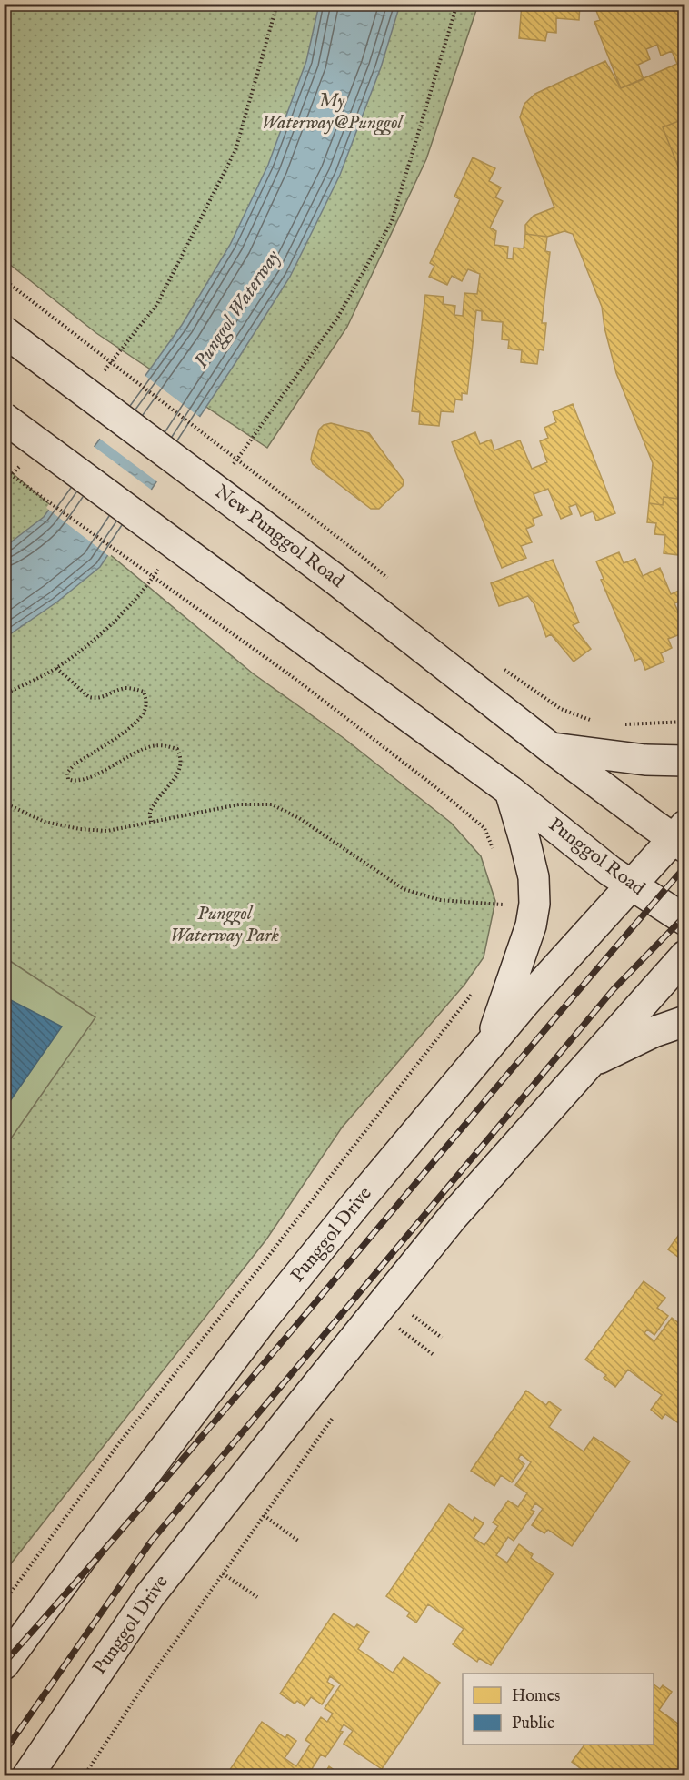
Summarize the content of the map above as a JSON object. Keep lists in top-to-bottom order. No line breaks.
{"streets":{"main road":["New Punggol Road","Punggol Road","Punggol Drive"]},"crossings":[["Punggol Road","Punggol Drive"]],"water":["Punggol Waterway"],"parks":["My Waterway@Punggol","Punggol Waterway Park"],"legend":["Homes","Public"]}
